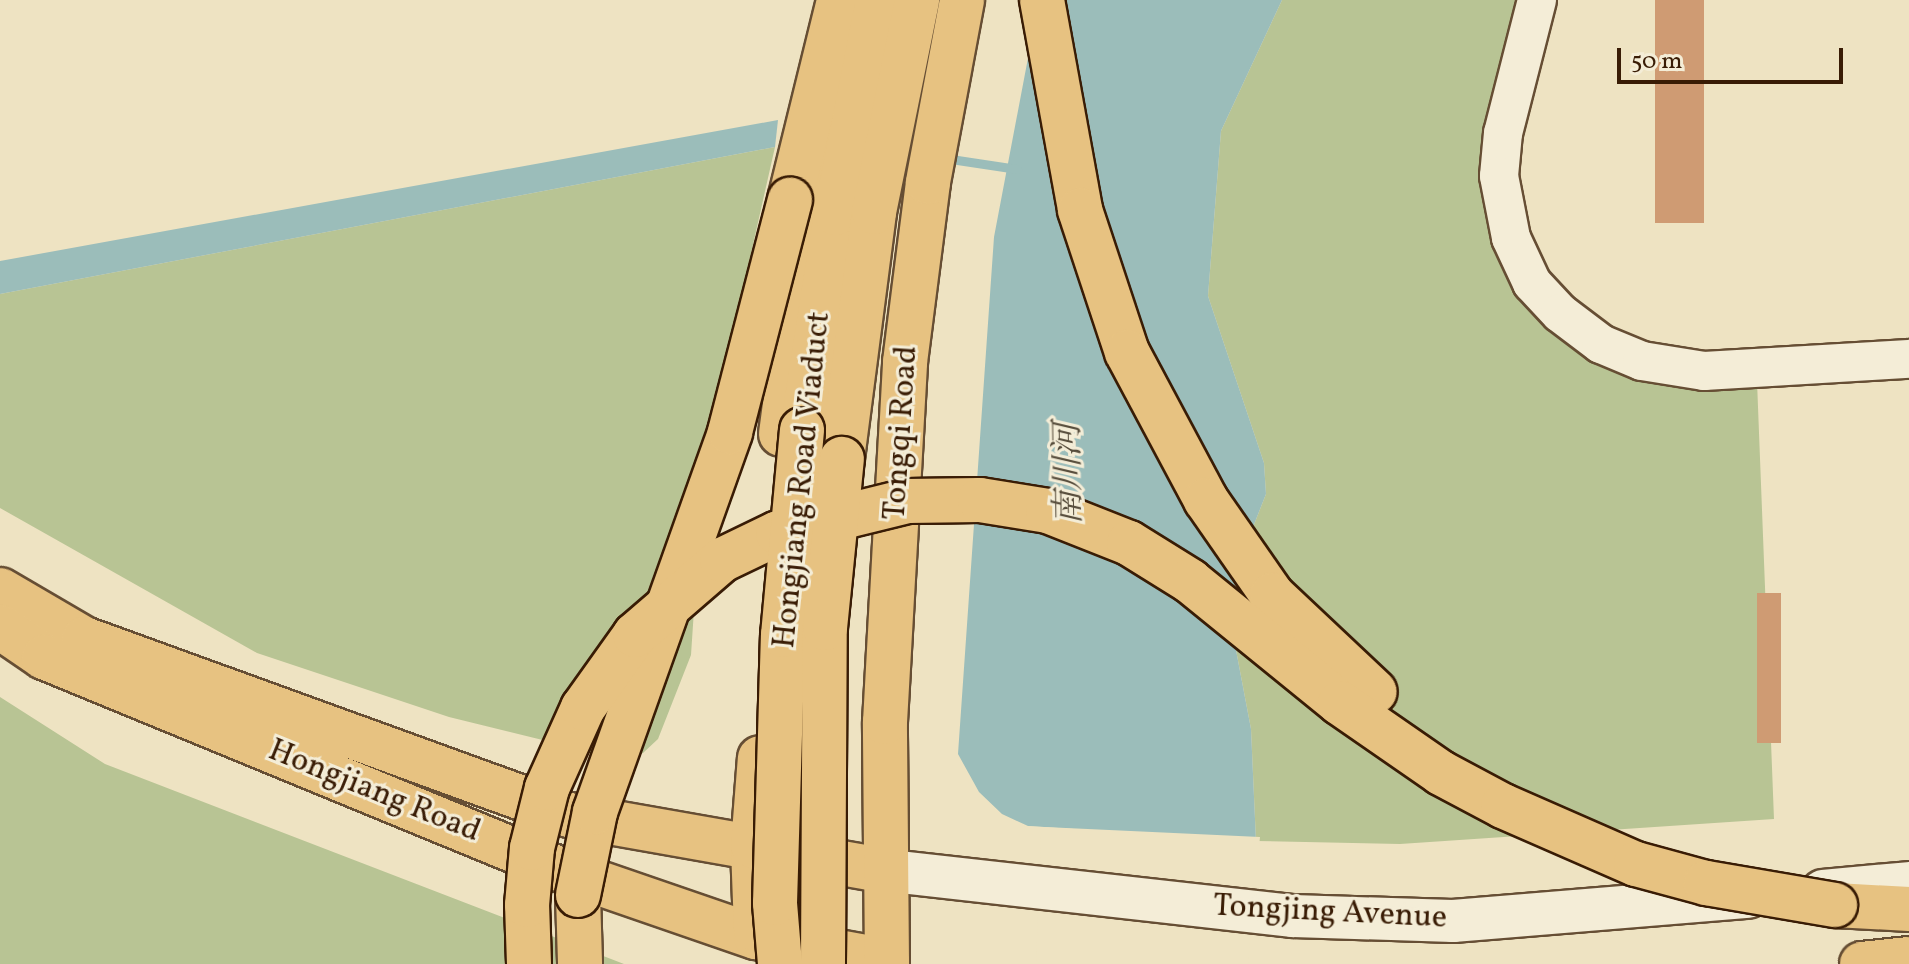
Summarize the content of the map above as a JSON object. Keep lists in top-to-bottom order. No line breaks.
{"streets":{"main road":["Tongqi Road","Hongjiang Road Viaduct","Hongjiang Road","Tongjing Avenue"]},"crossings":[["Tongqi Road","Tongjing Avenue"],["Hongjiang Road Viaduct","Hongjiang Road"],["Hongjiang Road","Tongjing Avenue"]],"water":["南川河"],"scale_bar":"50 m"}
